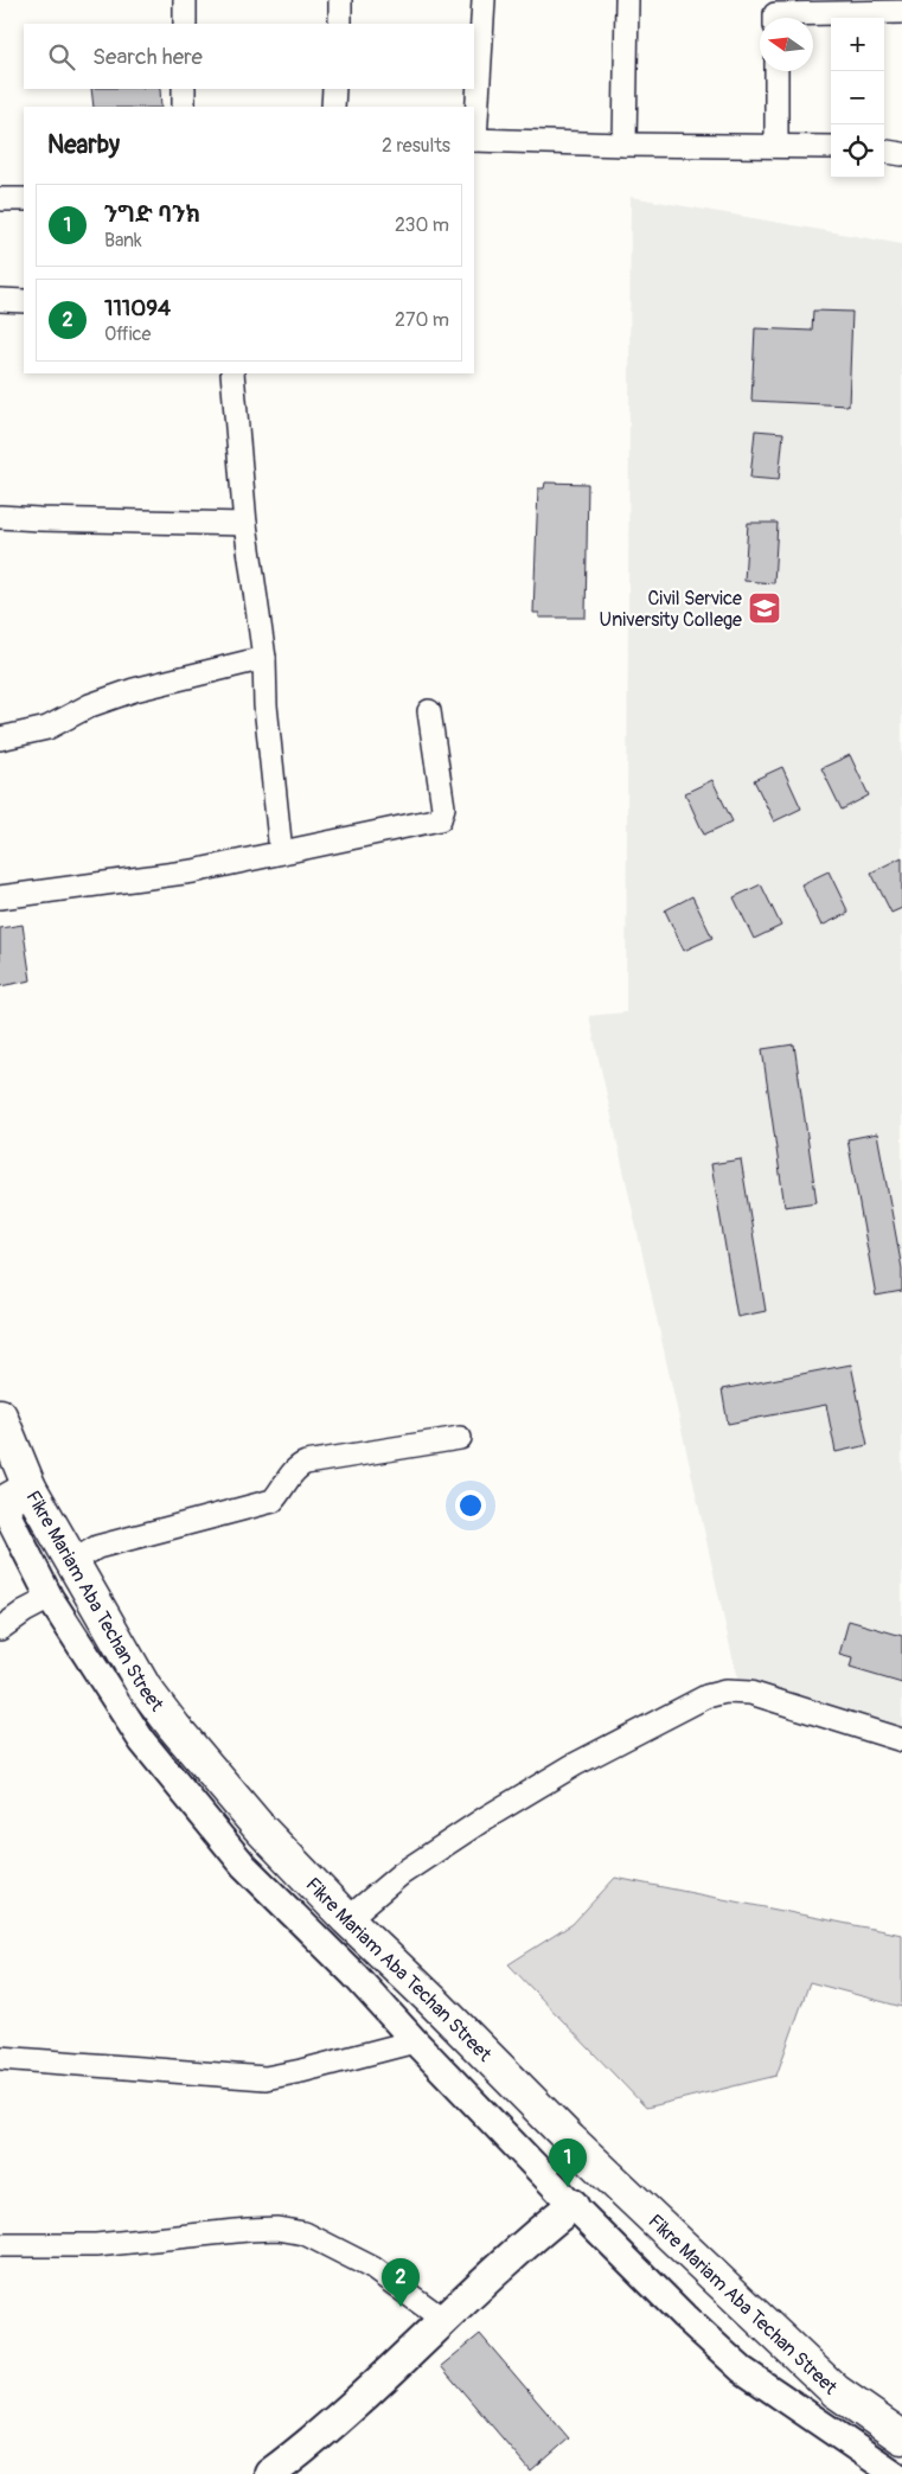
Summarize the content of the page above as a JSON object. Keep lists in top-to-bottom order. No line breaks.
{"streets":{"main road":["Fikre Mariam Aba Techan Street"]},"places":{"school or university":["Civil Service University College"]},"north":"left","page":{"map_buttons":["+","−"],"search":"Search here","heading":["Nearby","2 results"],"list":[{"mark":"1","name":"ንግድ ባንክ","note":"Bank","value":"230 m"},{"mark":"2","name":"111094","note":"Office","value":"270 m"}],"pins":["1","2"]}}
